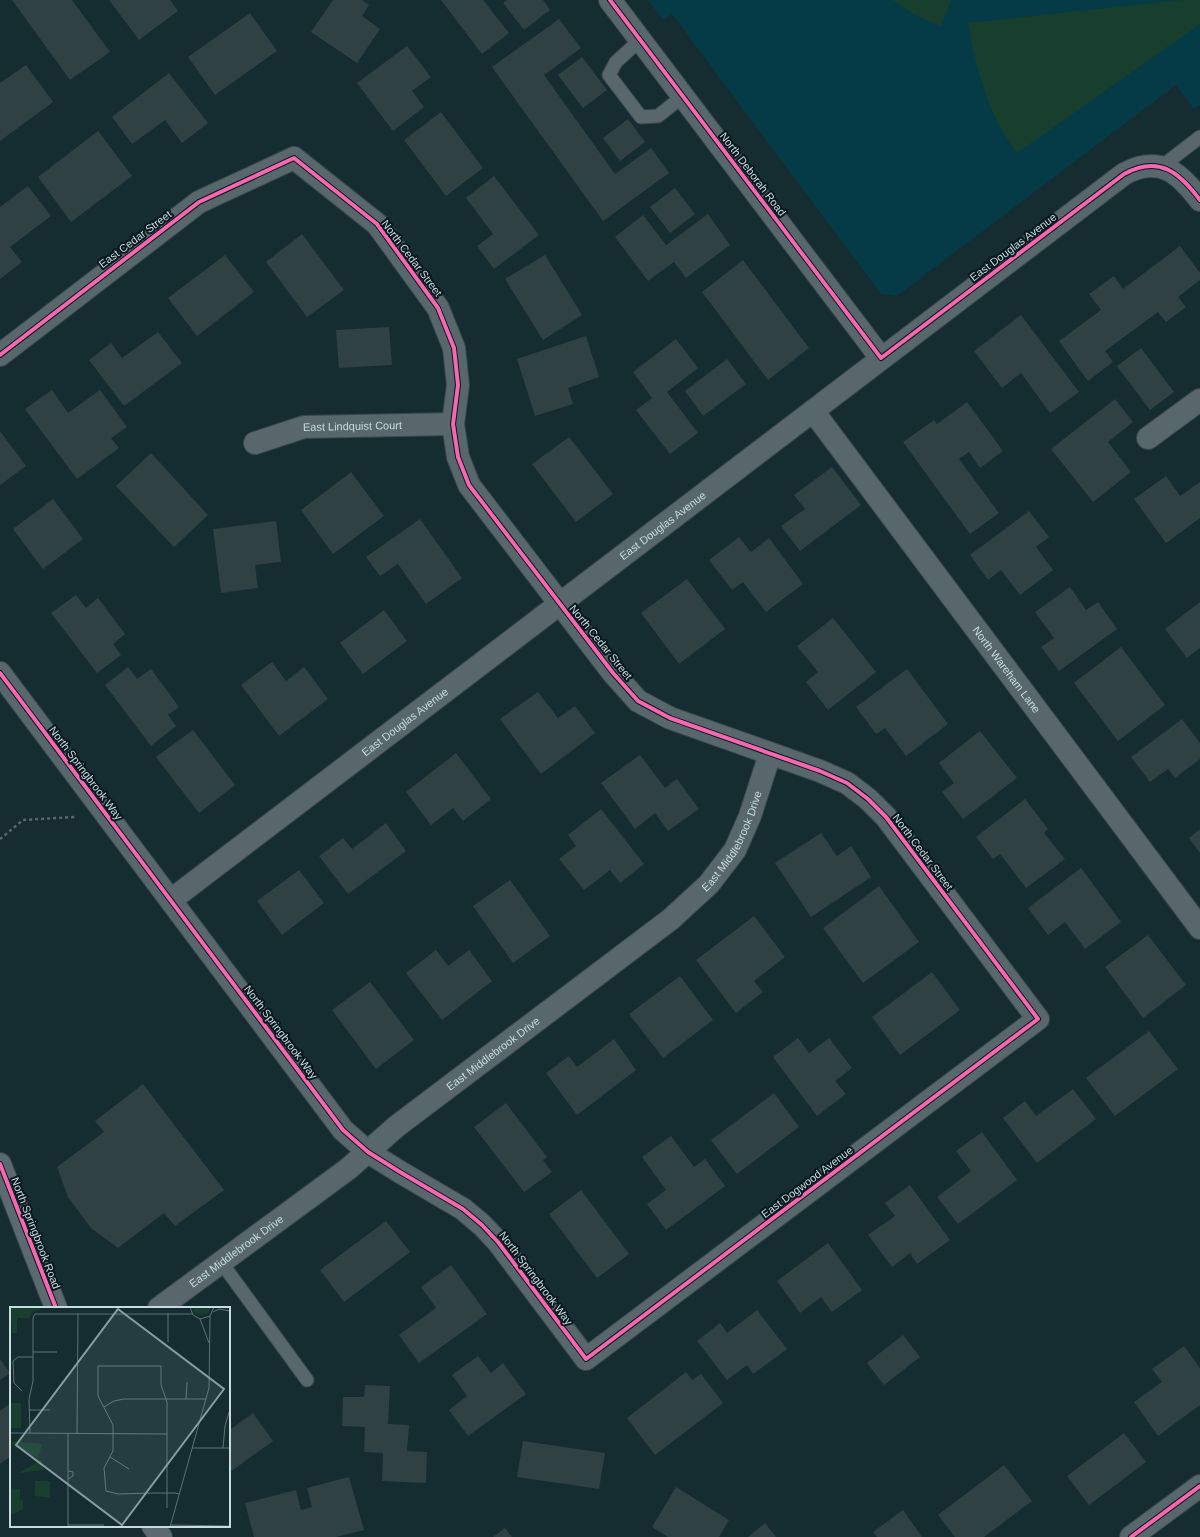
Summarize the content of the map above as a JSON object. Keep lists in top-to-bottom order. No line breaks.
{"streets":{"main road":["North Springbrook Road"],"street":["North Deborah Road","East Cedar Street","East Douglas Avenue","North Cedar Street","East Lindquist Court","North Wareham Lane","North Springbrook Way","East Middlebrook Drive","East Dogwood Avenue"]},"crossings":[["North Deborah Road","East Douglas Avenue"],["East Cedar Street","North Cedar Street"],["East Douglas Avenue","North Cedar Street"],["East Douglas Avenue","North Wareham Lane"],["East Douglas Avenue","North Springbrook Way"],["North Cedar Street","East Lindquist Court"],["North Cedar Street","East Middlebrook Drive"],["North Cedar Street","East Dogwood Avenue"],["North Springbrook Way","East Middlebrook Drive"],["North Springbrook Way","East Dogwood Avenue"]]}
